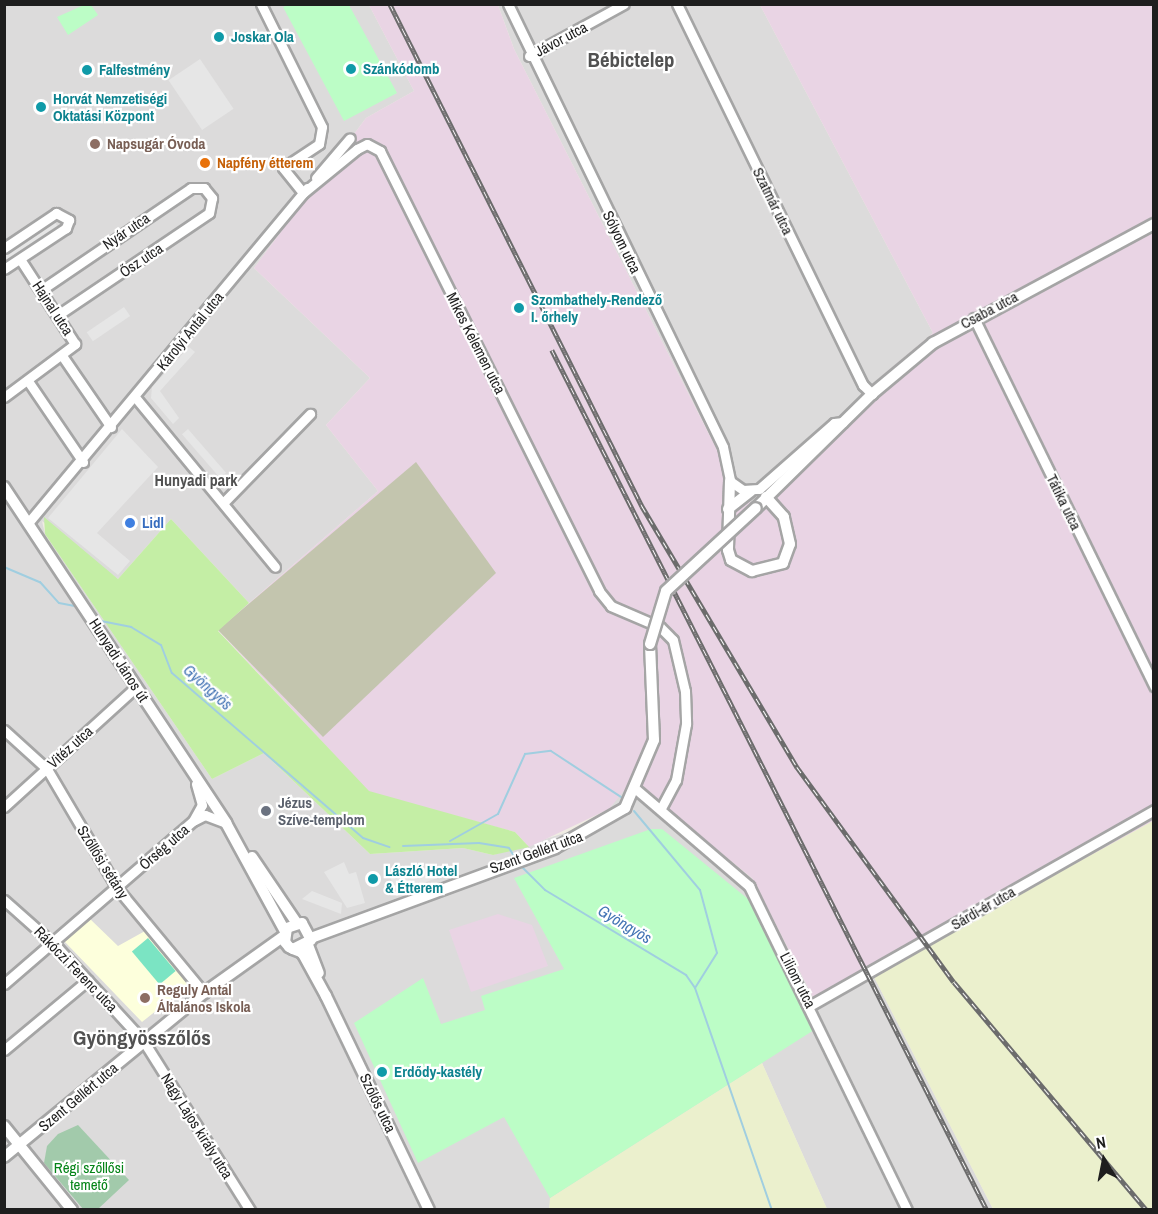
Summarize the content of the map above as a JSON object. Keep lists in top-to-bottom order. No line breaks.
{"streets":{"street":["Jávor utca","Szatmár utca","Nyár utca","Sólyom utca","Ősz utca","Hajnal utca","Csaba utca","Károlyi Antal utca","Mikes Kelemen utca","Tátika utca","Hunyadi János út","Vitéz utca","Őrség utca","Szent Gellért utca","Szőllősi sétány","Sárdi-ér utca","Rákóczi Ferenc utca","Liliom utca","Szőlős utca","Nagy Lajos király utca"]},"crossings":[["Jávor utca","Sólyom utca"],["Szatmár utca","Csaba utca"],["Nyár utca","Ősz utca"],["Nyár utca","Hajnal utca"],["Ősz utca","Hajnal utca"],["Hajnal utca","Károlyi Antal utca"],["Csaba utca","Tátika utca"],["Csaba utca","Szent Gellért utca"],["Károlyi Antal utca","Mikes Kelemen utca"],["Károlyi Antal utca","Hunyadi János út"],["Mikes Kelemen utca","Liliom utca"],["Hunyadi János út","Vitéz utca"],["Hunyadi János út","Őrség utca"],["Hunyadi János út","Szent Gellért utca"],["Hunyadi János út","Szőlős utca"],["Vitéz utca","Szőllősi sétány"],["Őrség utca","Szőllősi sétány"],["Őrség utca","Rákóczi Ferenc utca"],["Szent Gellért utca","Szőllősi sétány"],["Szent Gellért utca","Rákóczi Ferenc utca"],["Szent Gellért utca","Liliom utca"],["Szent Gellért utca","Szőlős utca"],["Szent Gellért utca","Nagy Lajos király utca"],["Sárdi-ér utca","Liliom utca"],["Rákóczi Ferenc utca","Nagy Lajos király utca"]],"districts":["Bébictelep","Hunyadi park","Gyöngyösszőlős"],"water":["Gyöngyös"],"parks":["Régi szőllősi temető"],"places":["Joskar Ola","Szánkódomb","Falfestmény","Horvát Nemzetiségi Oktatási Központ","Napsugár Óvoda","Napfény étterem","Szombathely-Rendező I. őrhely","Lidl","Jézus Szíve-templom","László Hotel & Étterem","Reguly Antal Általános Iskola","Erdődy-kastély"],"north":"top"}
